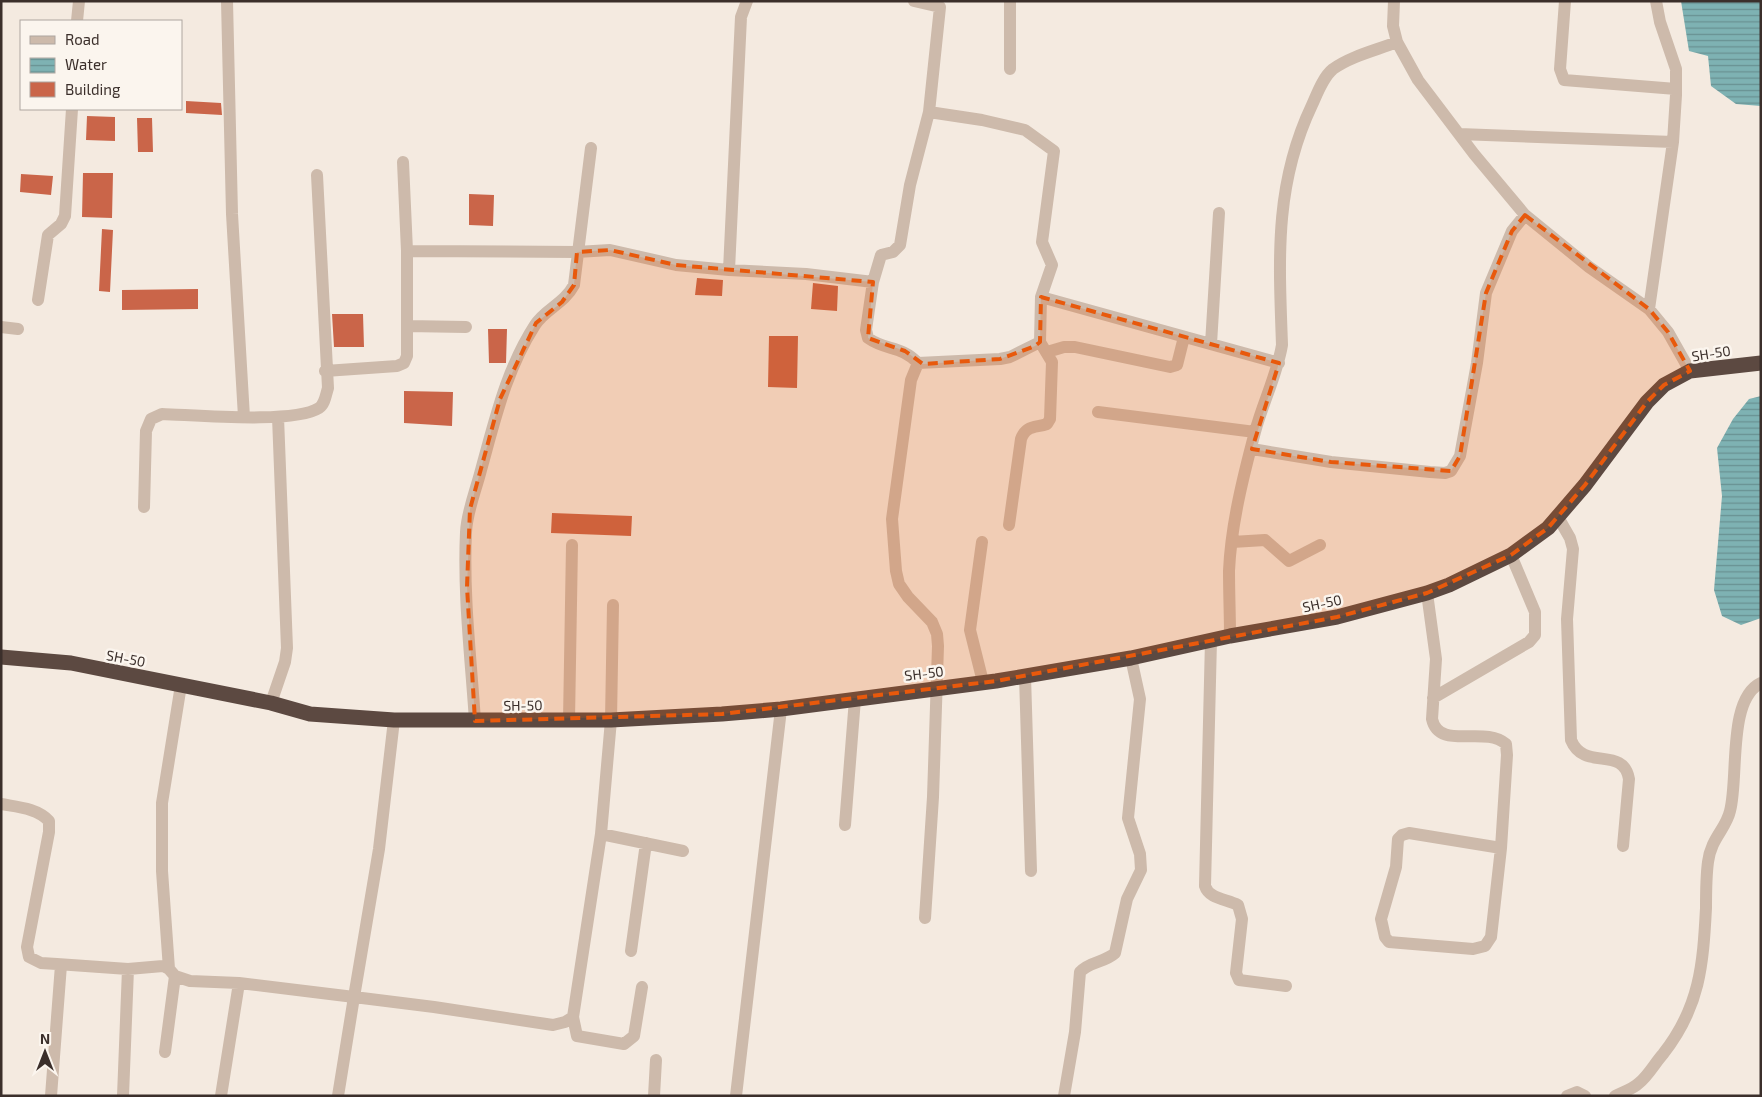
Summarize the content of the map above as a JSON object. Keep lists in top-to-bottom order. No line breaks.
{"streets":{"highway":["SH-50"]},"legend":["Road","Water","Building"],"north":"top"}
